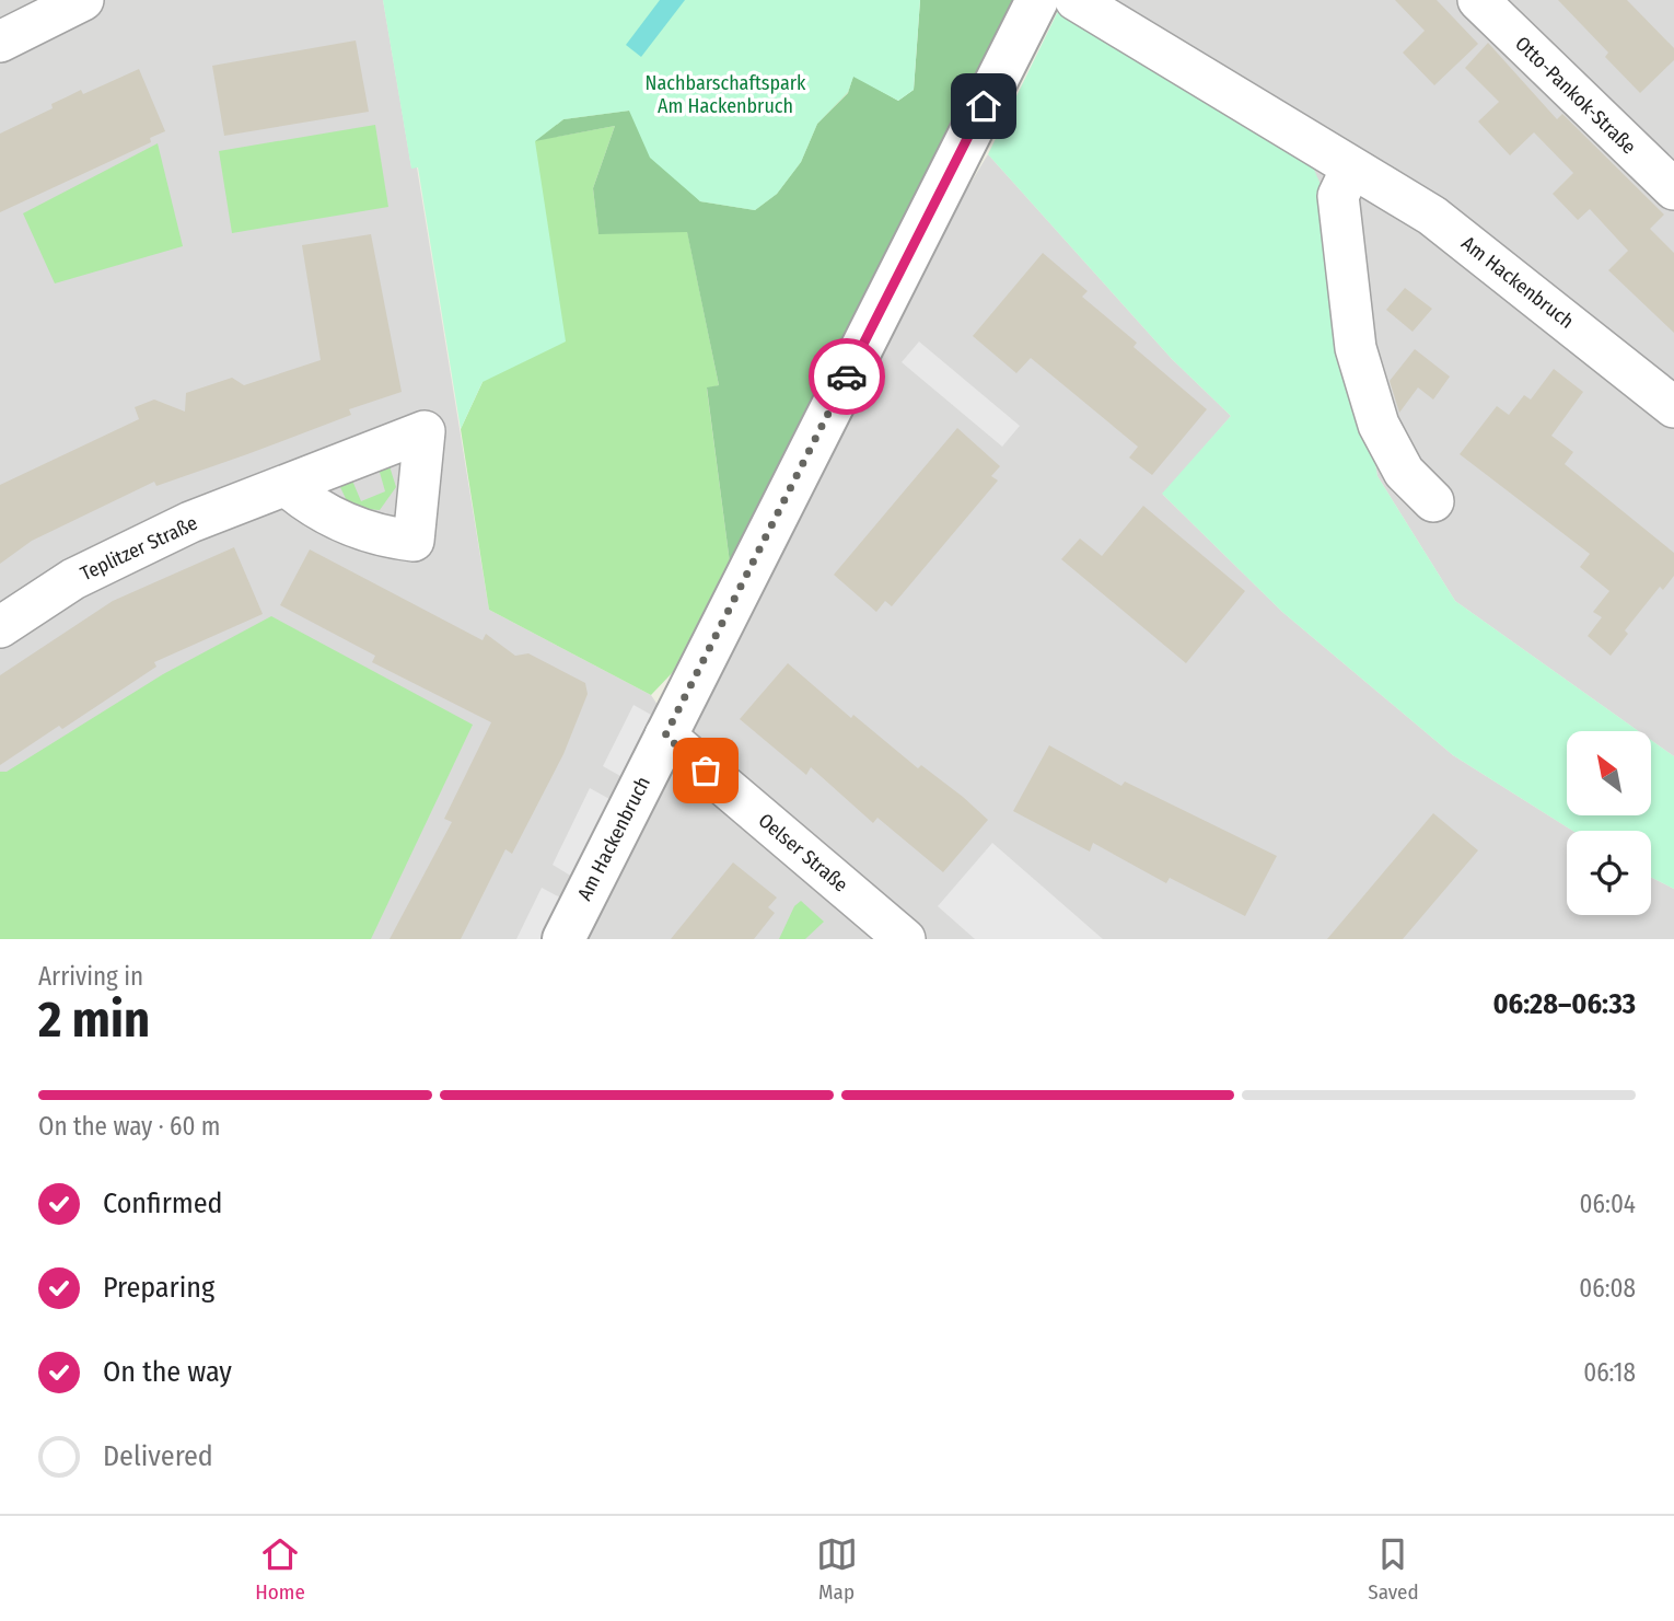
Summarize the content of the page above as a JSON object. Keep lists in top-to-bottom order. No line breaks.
{"streets":{"street":["Otto-Pankok-Straße","Am Hackenbruch","Teplitzer Straße","Oelser Straße"]},"crossings":[["Am Hackenbruch","Oelser Straße"]],"parks":["Nachbarschaftspark Am Hackenbruch"],"north":"top left","page":{"heading":["2 min","Arriving in","06:28–06:33"],"bar":"On the way · 60 m","list":[["Confirmed","06:04"],["Preparing","06:08"],["On the way","06:18"],"Delivered"],"tabs":["Home","Map","Saved"]}}
